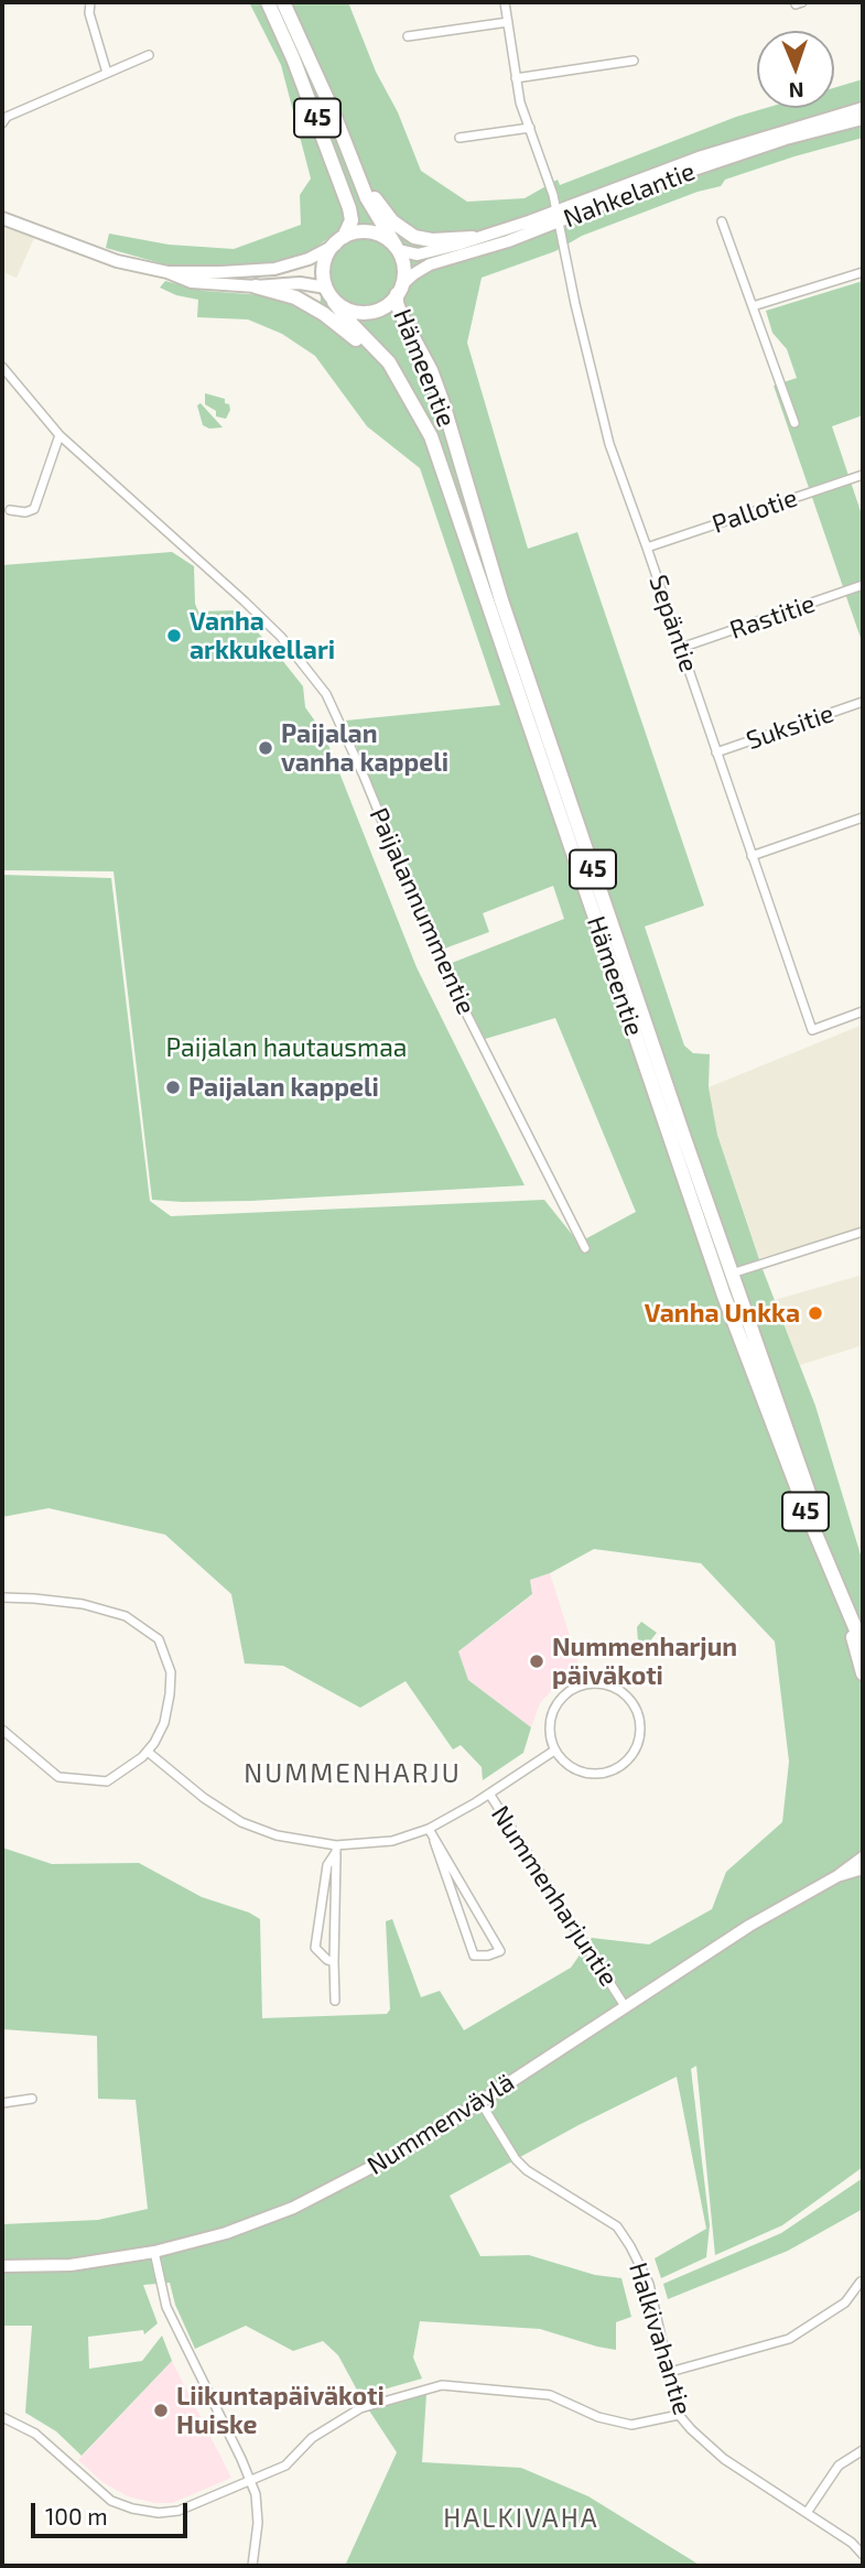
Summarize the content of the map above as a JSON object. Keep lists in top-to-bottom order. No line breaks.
{"streets":{"main road":["45","Hämeentie"],"street":["Nahkelantie","Pallotie","Rastitie","Sepäntie","Suksitie","Paijalannummentie","Nummenharjuntie","Nummenväylä","Halkivahantie"]},"crossings":[["45","Nahkelantie"],["45","Hämeentie"],["Nahkelantie","Hämeentie"],["Nahkelantie","Sepäntie"],["Pallotie","Sepäntie"],["Rastitie","Sepäntie"],["Sepäntie","Suksitie"],["Nummenharjuntie","Nummenväylä"],["Nummenväylä","Halkivahantie"]],"districts":["NUMMENHARJU","HALKIVAHA"],"parks":["Paijalan hautausmaa"],"places":["Vanha arkkukellari","Paijalan vanha kappeli","Paijalan kappeli","Vanha Unkka","Nummenharjun päiväkoti","Liikuntapäiväkoti Huiske"],"scale_bar":"100 m","north":"bottom"}
